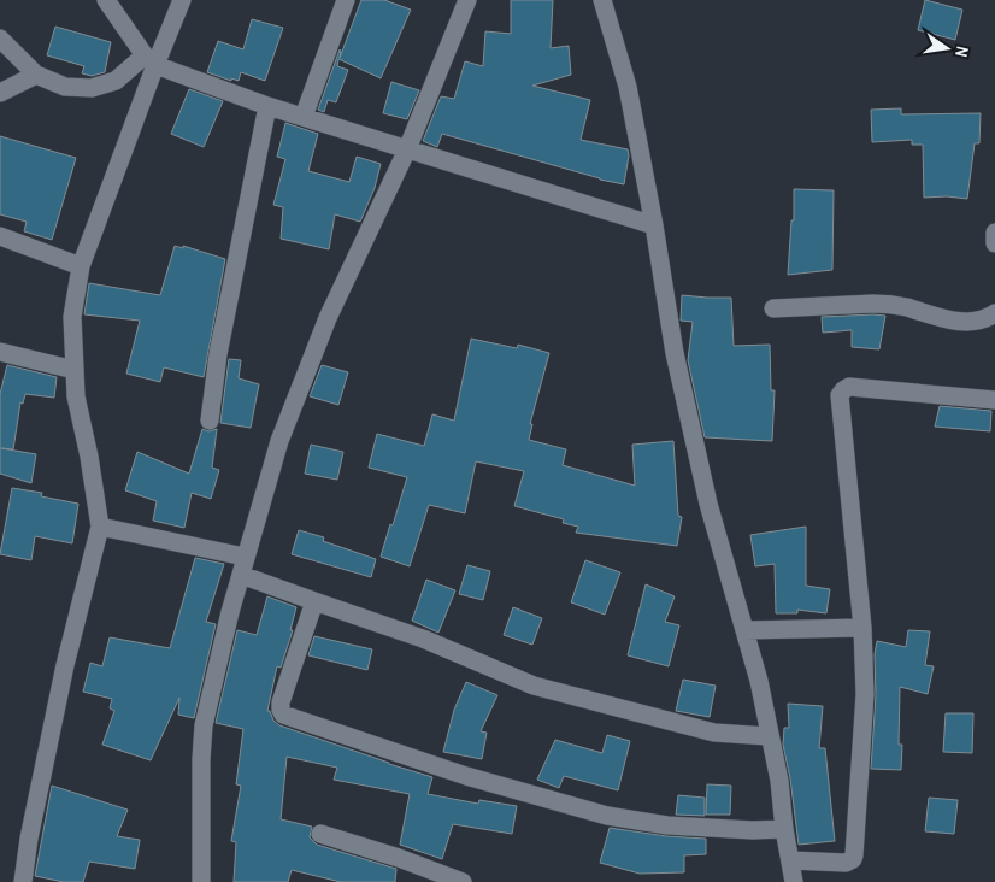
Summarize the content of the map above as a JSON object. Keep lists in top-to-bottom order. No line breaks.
{"north":"right"}
